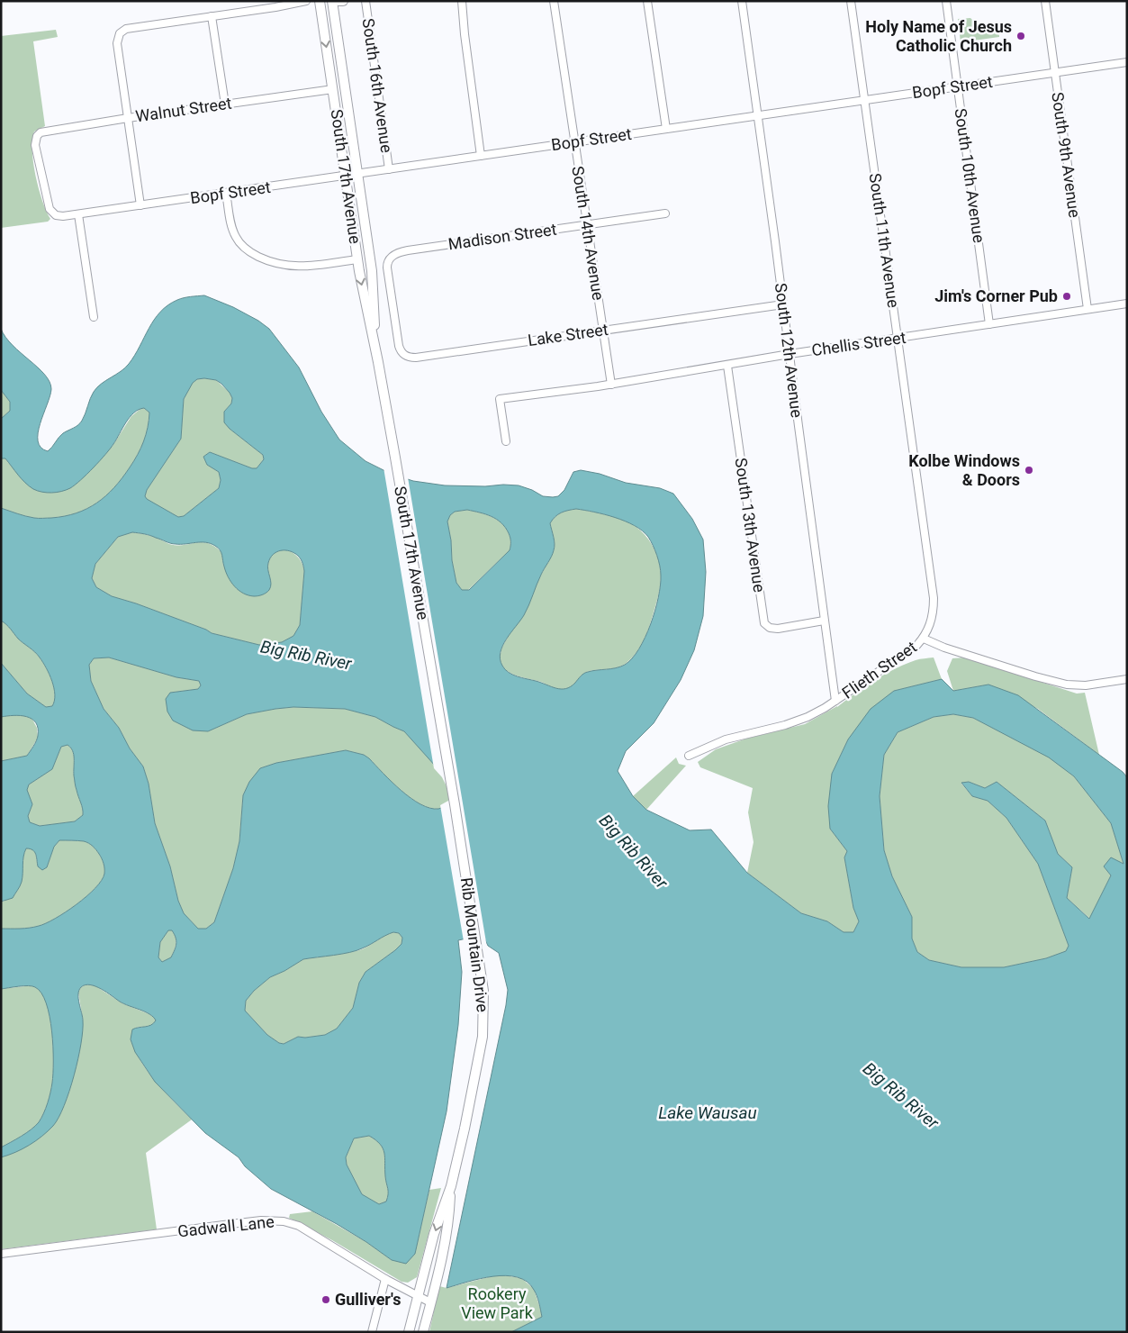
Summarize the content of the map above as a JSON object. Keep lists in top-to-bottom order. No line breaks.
{"streets":{"main road":["South 17th Avenue","Rib Mountain Drive"],"street":["South 16th Avenue","Bopf Street","Walnut Street","South 9th Avenue","South 10th Avenue","South 14th Avenue","Madison Street","South 11th Avenue","Lake Street","Chellis Street","South 12th Avenue","South 13th Avenue","Flieth Street","Gadwall Lane"]},"crossings":[["South 16th Avenue","Bopf Street"],["Bopf Street","Walnut Street"],["Bopf Street","South 9th Avenue"],["Bopf Street","South 10th Avenue"],["Bopf Street","South 17th Avenue"],["Bopf Street","South 14th Avenue"],["Bopf Street","South 11th Avenue"],["Bopf Street","South 12th Avenue"],["Walnut Street","South 17th Avenue"],["South 9th Avenue","Chellis Street"],["South 10th Avenue","Chellis Street"],["South 17th Avenue","Rib Mountain Drive"],["South 14th Avenue","Madison Street"],["South 14th Avenue","Lake Street"],["South 14th Avenue","Chellis Street"],["Madison Street","Lake Street"],["South 11th Avenue","Chellis Street"],["South 11th Avenue","Flieth Street"],["Lake Street","South 12th Avenue"],["Chellis Street","South 12th Avenue"],["Chellis Street","South 13th Avenue"],["South 12th Avenue","South 13th Avenue"],["South 12th Avenue","Flieth Street"],["Rib Mountain Drive","Gadwall Lane"]],"water":["Big Rib River","Lake Wausau"],"parks":["Rookery View Park"],"places":["Holy Name of Jesus Catholic Church","Jim's Corner Pub","Kolbe Windows & Doors","Gulliver's"]}
